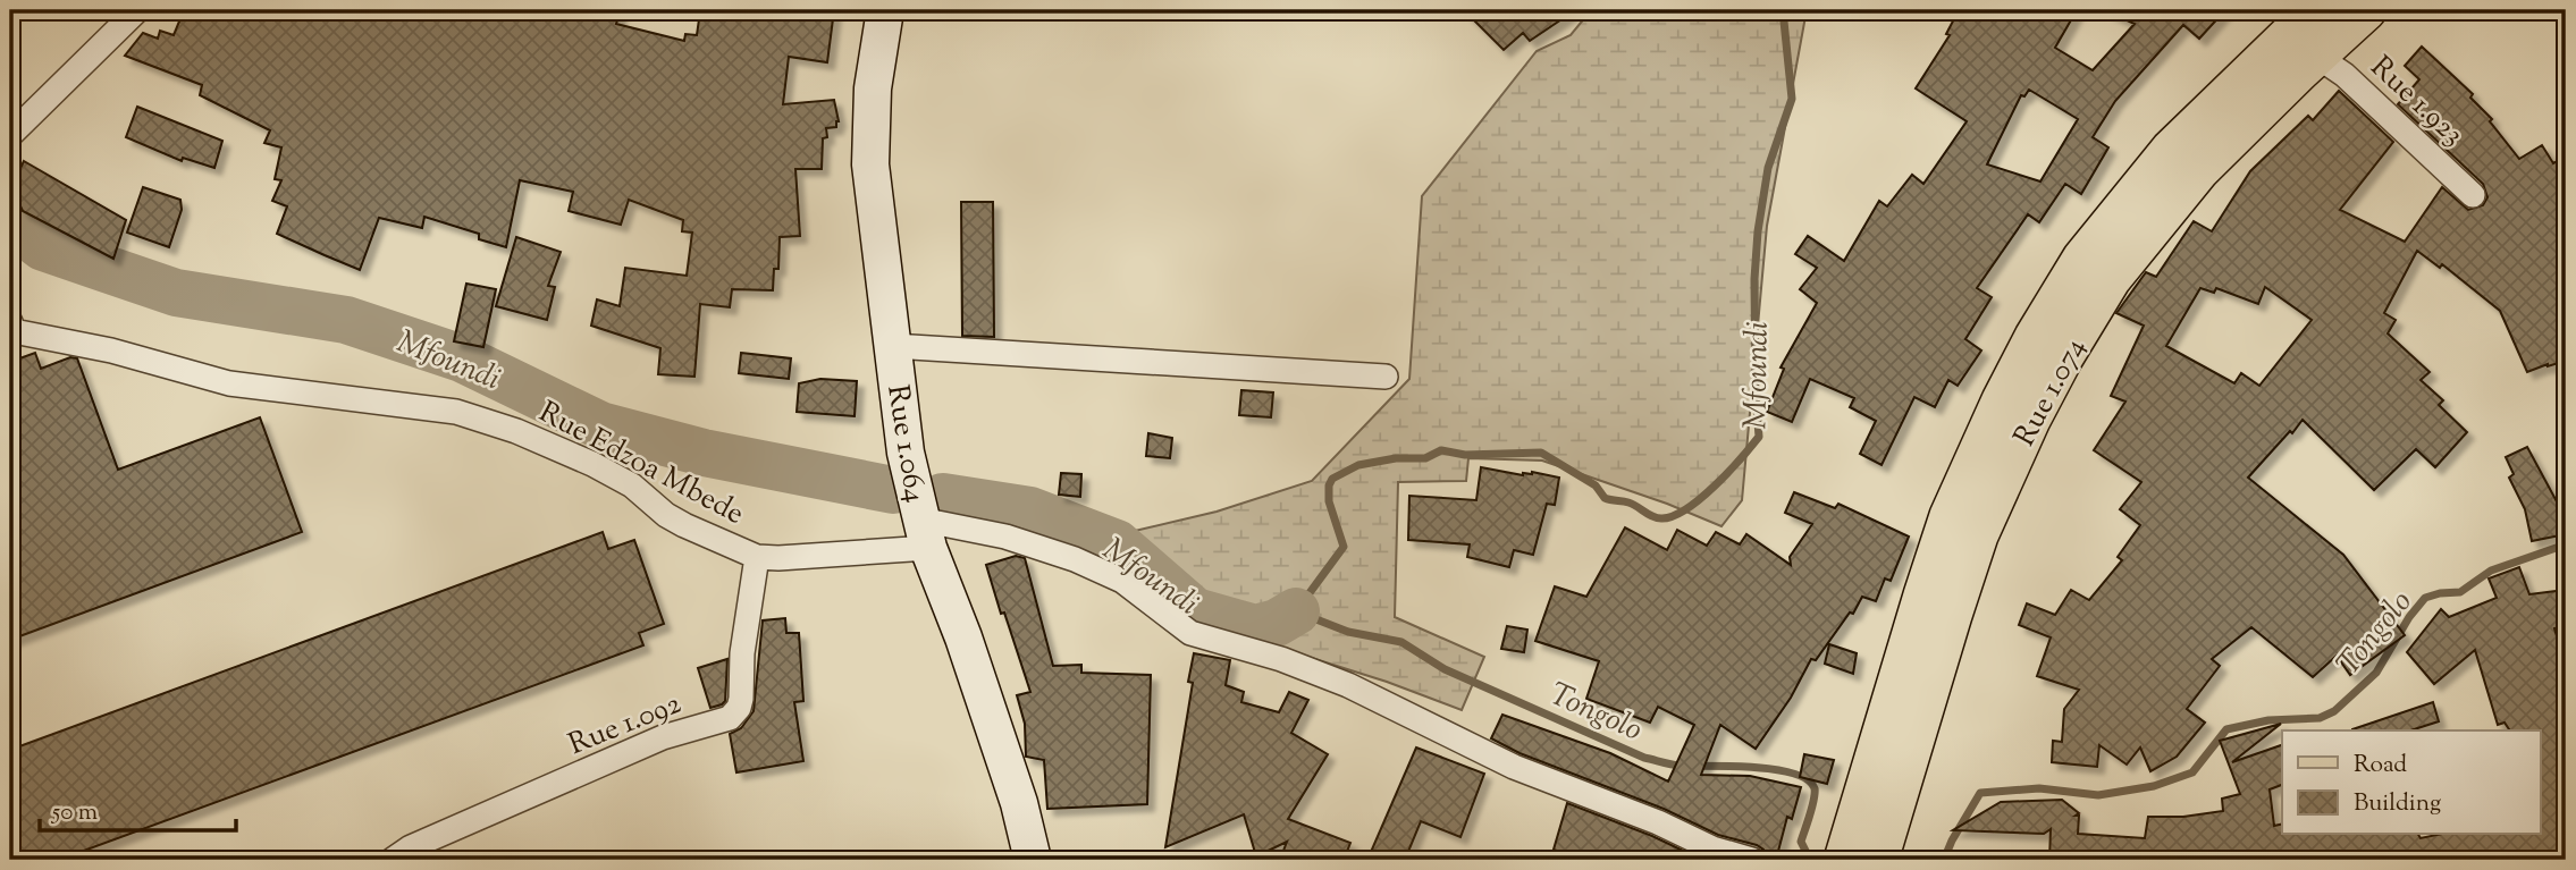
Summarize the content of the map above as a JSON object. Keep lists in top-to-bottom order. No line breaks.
{"streets":{"main road":["Rue 1.074","Rue 1.064"],"street":["Rue 1.923","Rue Edzoa Mbede","Rue 1.092"]},"crossings":[["Rue 1.923","Rue 1.074"],["Rue 1.064","Rue Edzoa Mbede"],["Rue Edzoa Mbede","Rue 1.092"]],"water":["Mfoundi","Tongolo"],"legend":["Road","Building"],"scale_bar":"50 m"}
